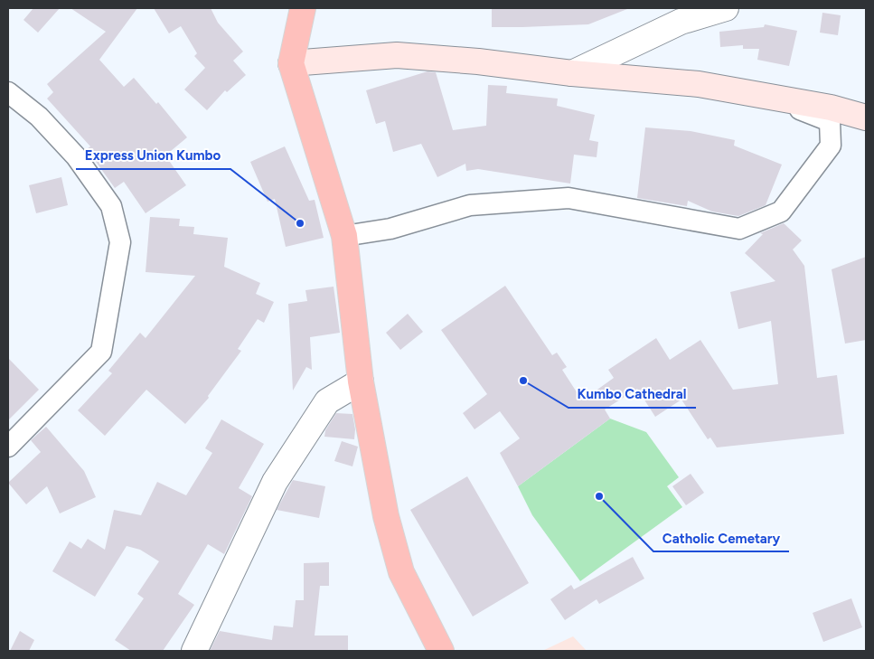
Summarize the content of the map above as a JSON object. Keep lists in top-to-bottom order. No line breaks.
{"places":["Express Union Kumbo","Kumbo Cathedral","Catholic Cemetary"]}
